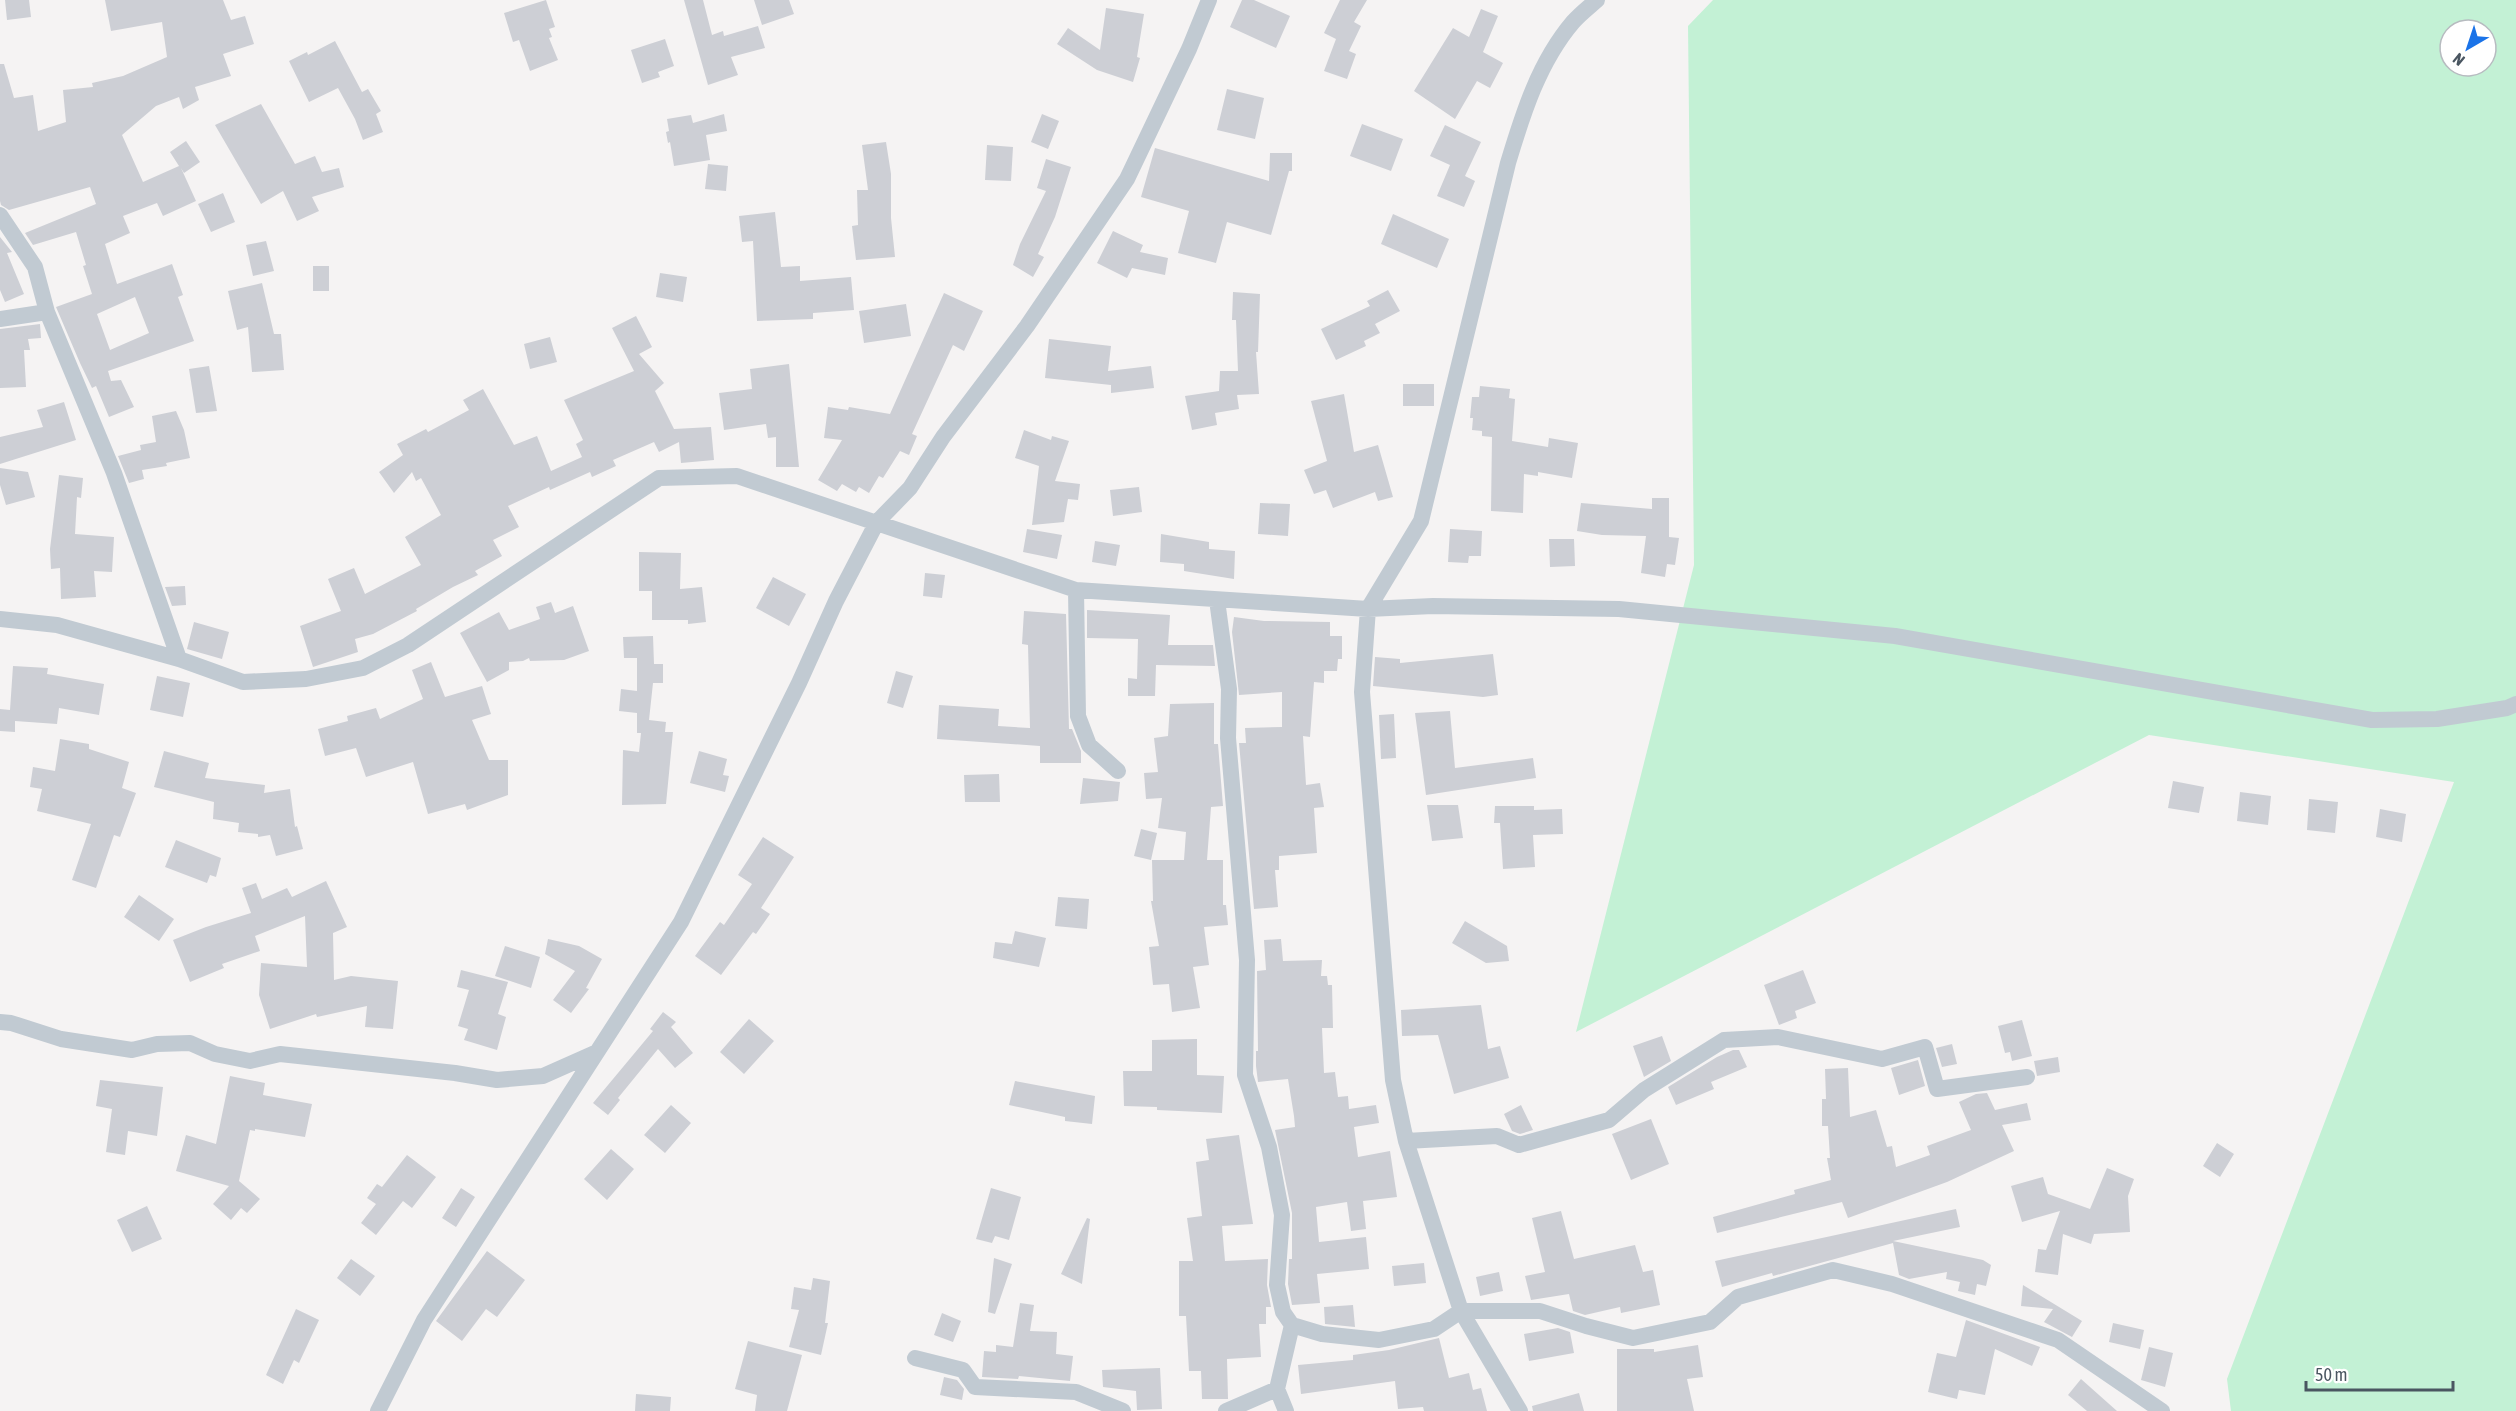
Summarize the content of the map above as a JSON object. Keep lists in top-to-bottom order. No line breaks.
{"scale_bar":"50 m","north":"bottom left"}
